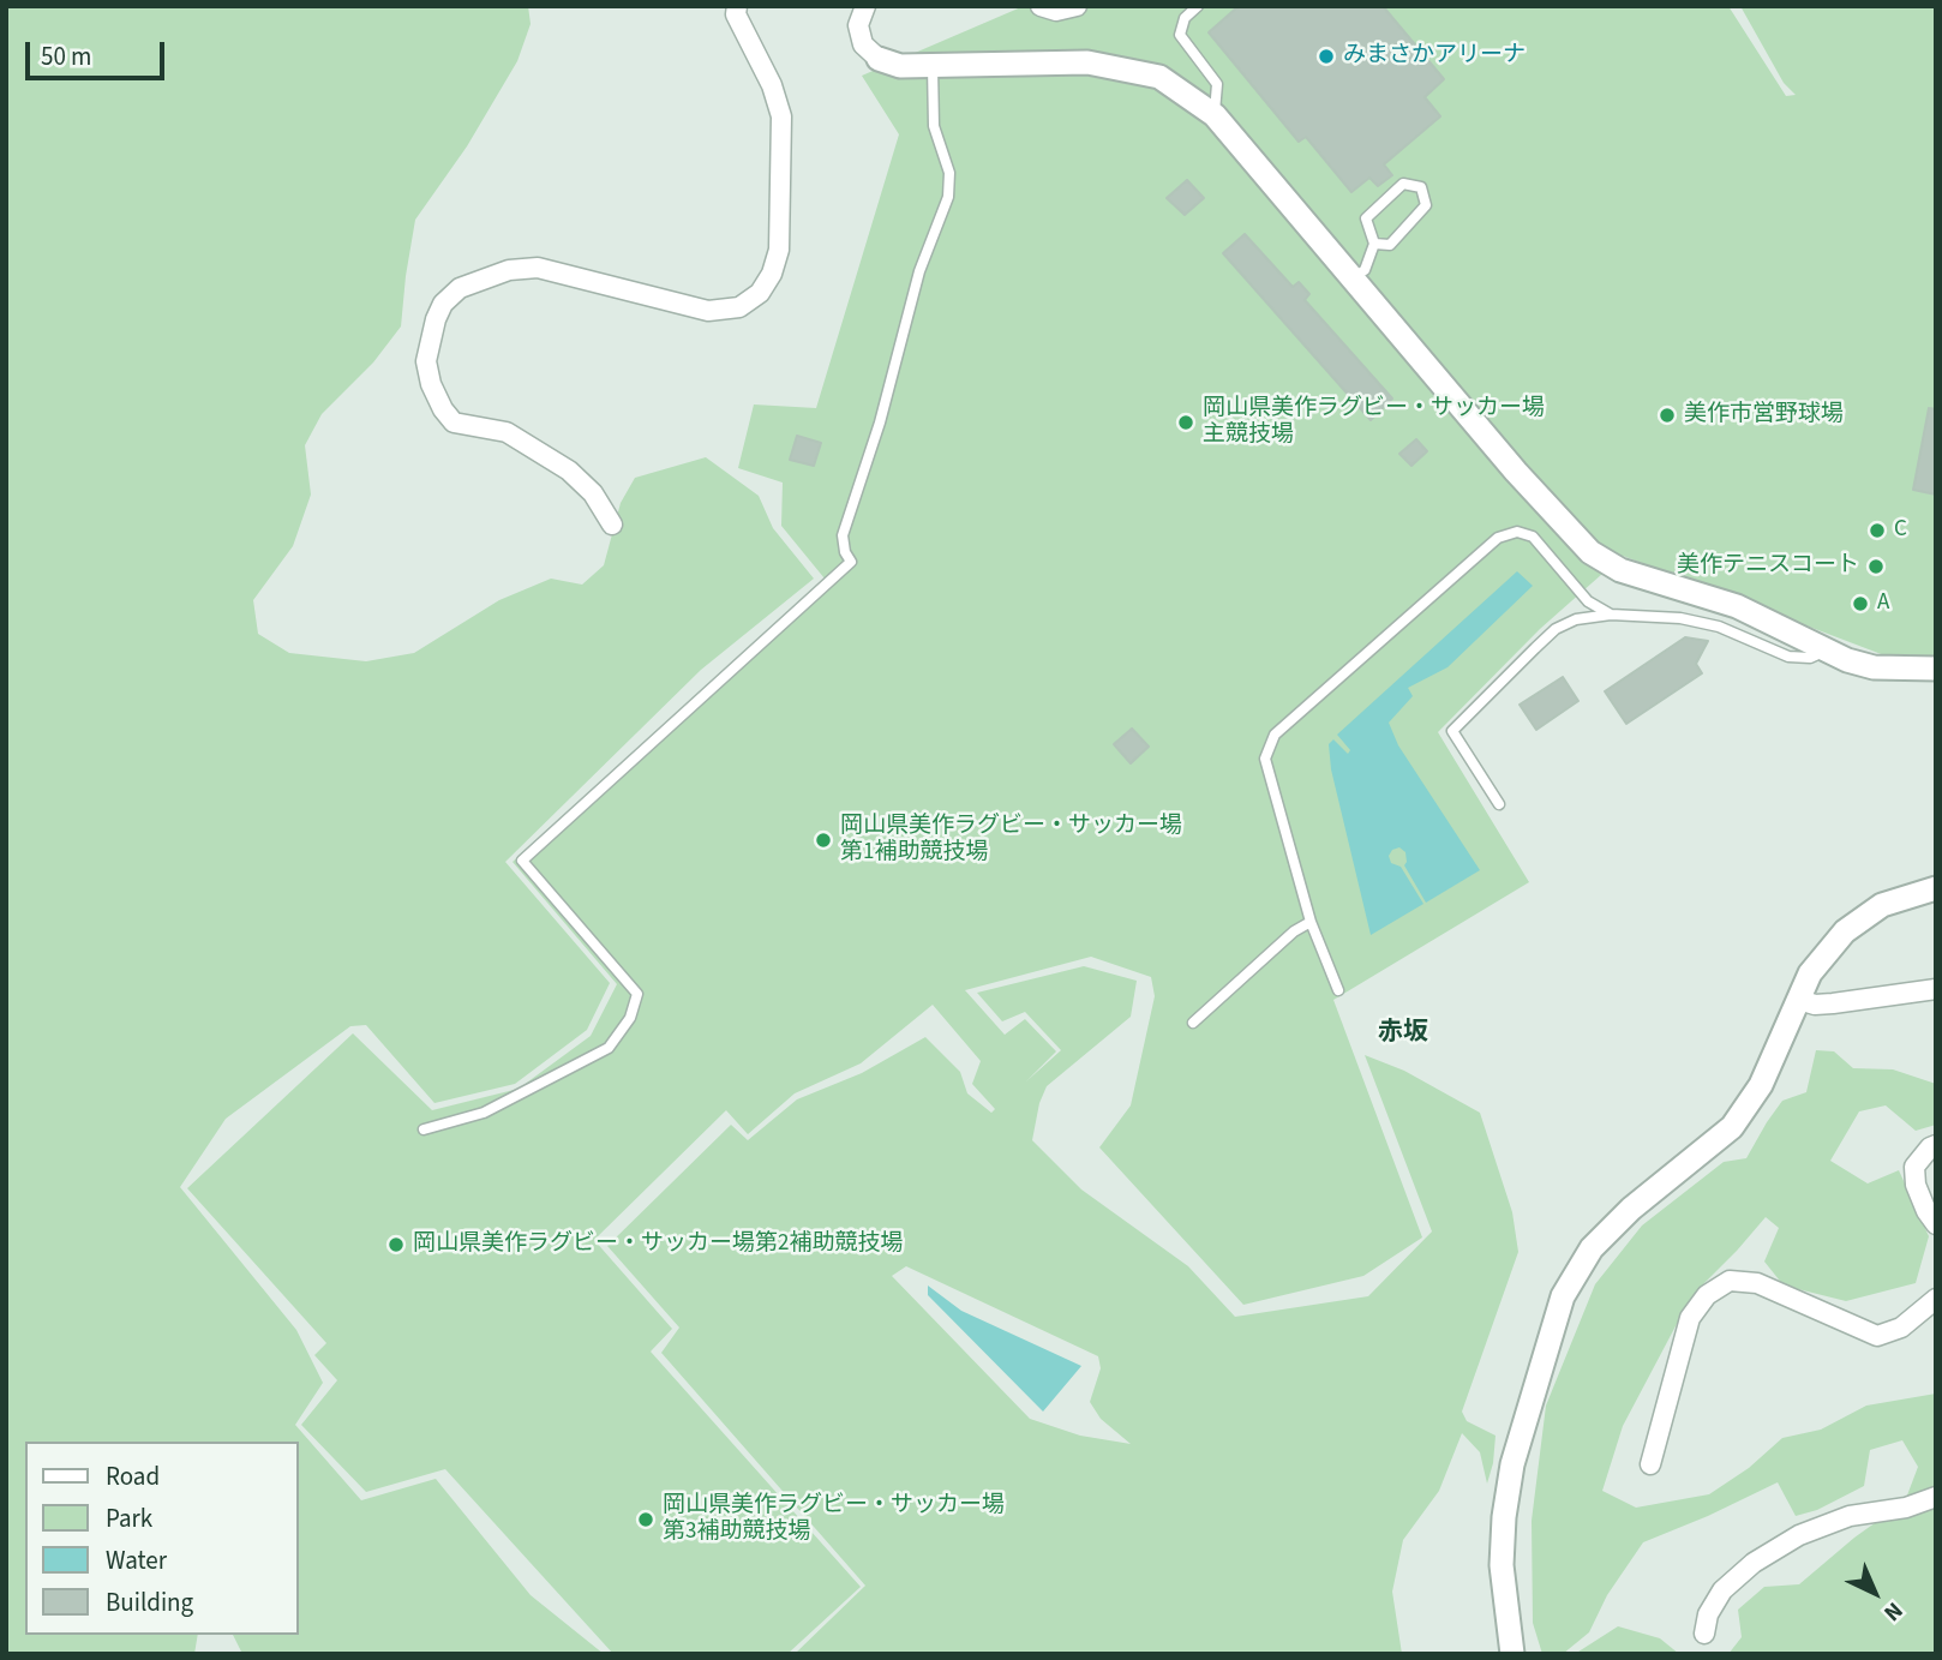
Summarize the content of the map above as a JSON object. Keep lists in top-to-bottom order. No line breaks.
{"districts":["赤坂"],"places":["みまさかアリーナ","美作市営野球場","岡山県美作ラグビー・サッカー場 主競技場","C","美作テニスコート","A","岡山県美作ラグビー・サッカー場 第1補助競技場","岡山県美作ラグビー・サッカー場第2補助競技場","岡山県美作ラグビー・サッカー場 第3補助競技場"],"legend":["Road","Park","Water","Building"],"scale_bar":"50 m","north":"bottom right"}
